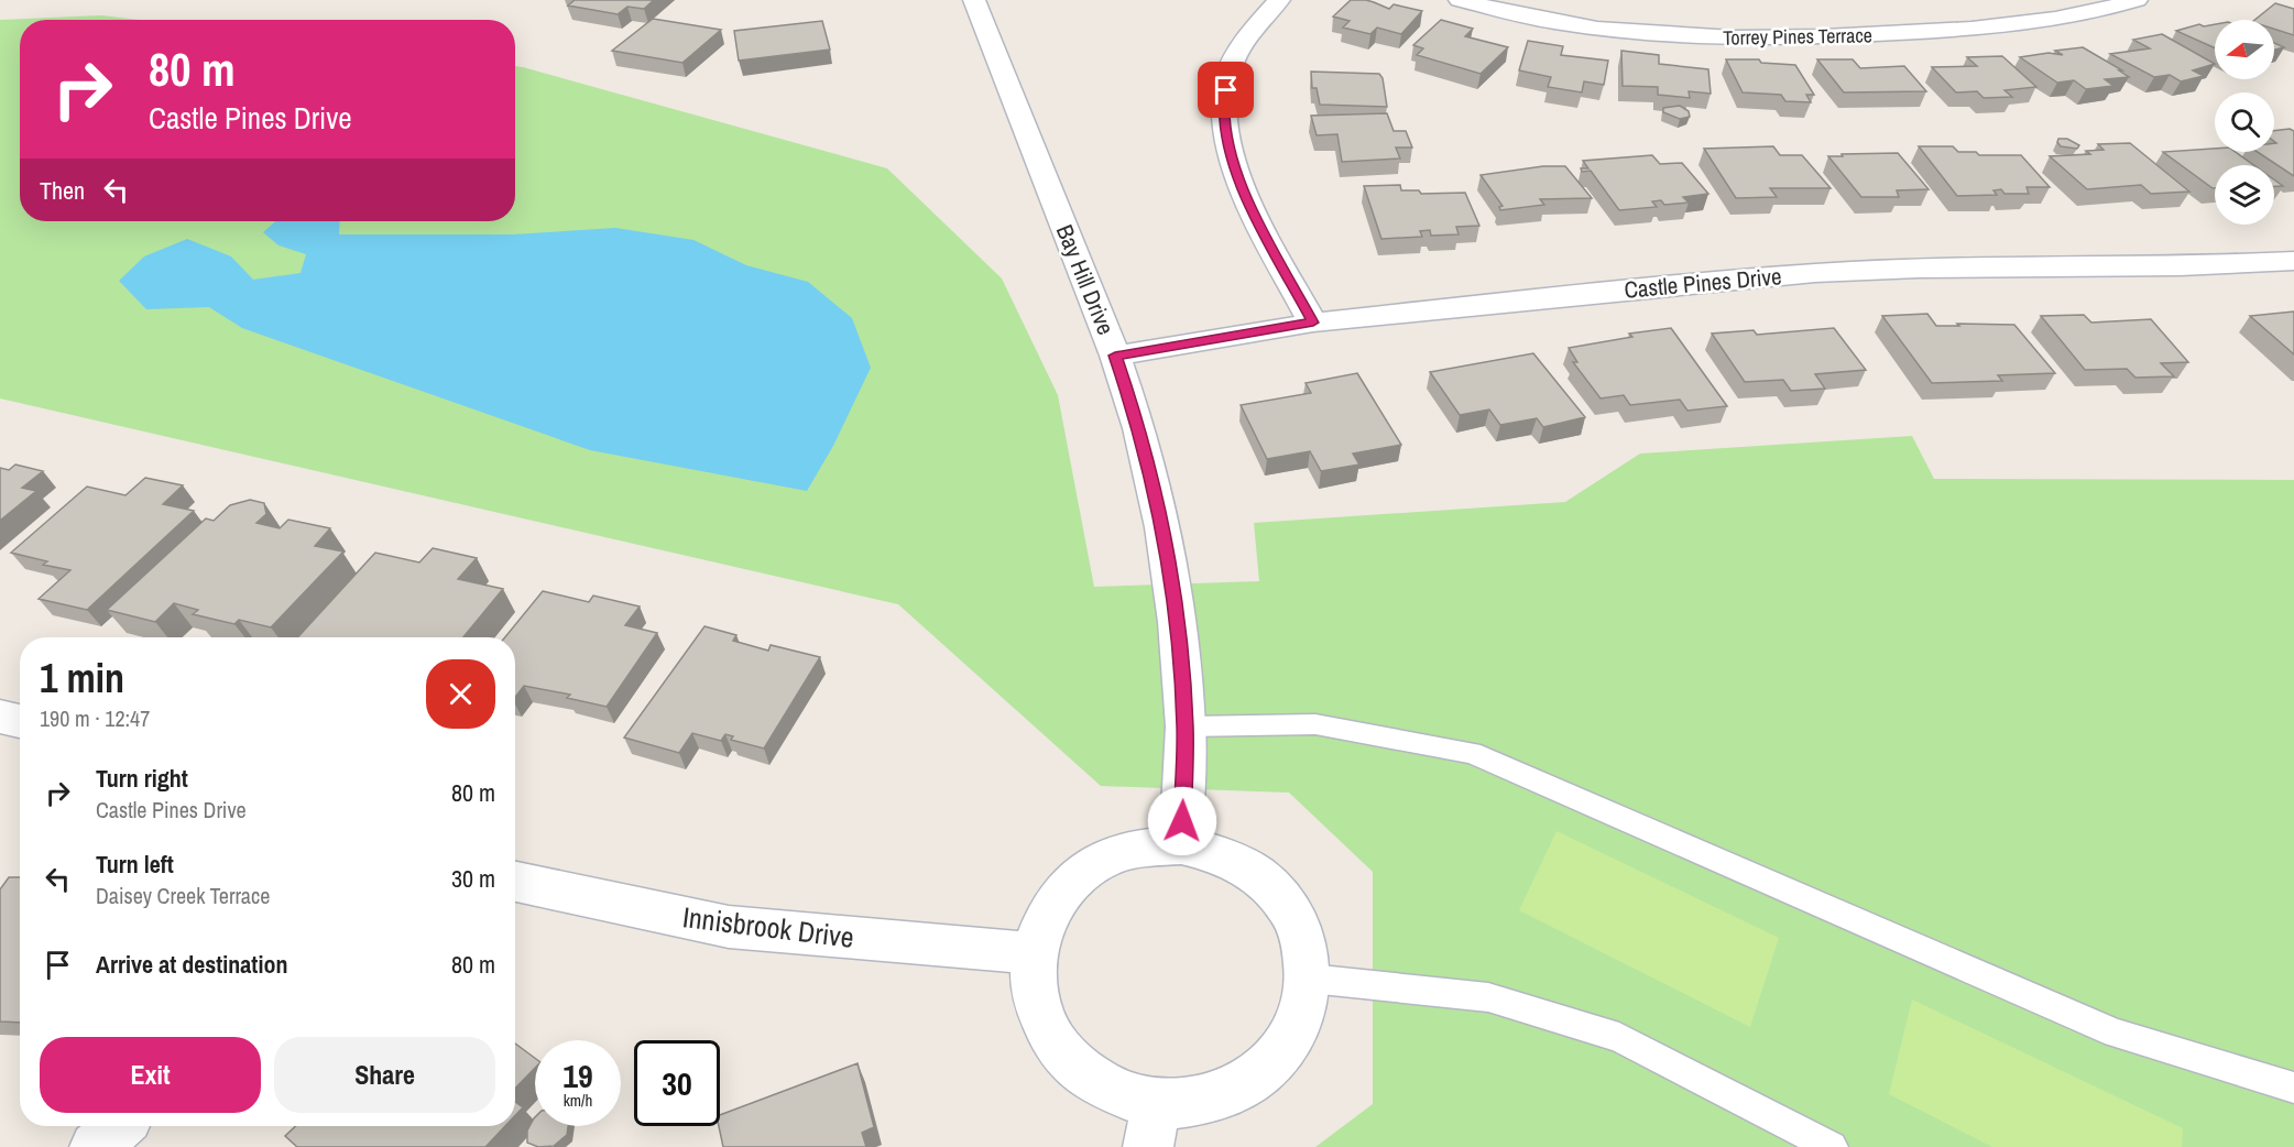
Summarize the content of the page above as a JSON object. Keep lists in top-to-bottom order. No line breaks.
{"streets":{"street":["Torrey Pines Terrace","Bay Hill Drive","Castle Pines Drive","Innisbrook Drive"]},"crossings":[["Bay Hill Drive","Castle Pines Drive"]],"north":"left","page":{"turn":["80 m","Castle Pines Drive"],"then":"Then","heading":["1 min","190 m · 12:47"],"list":[{"name":"Turn right","note":"Castle Pines Drive","value":"80 m"},{"name":"Turn left","note":"Daisey Creek Terrace","value":"30 m"},{"name":"Arrive at destination","value":"80 m"}],"buttons":["Exit","Share"],"speed":"19 km/h","limit":"30"}}
